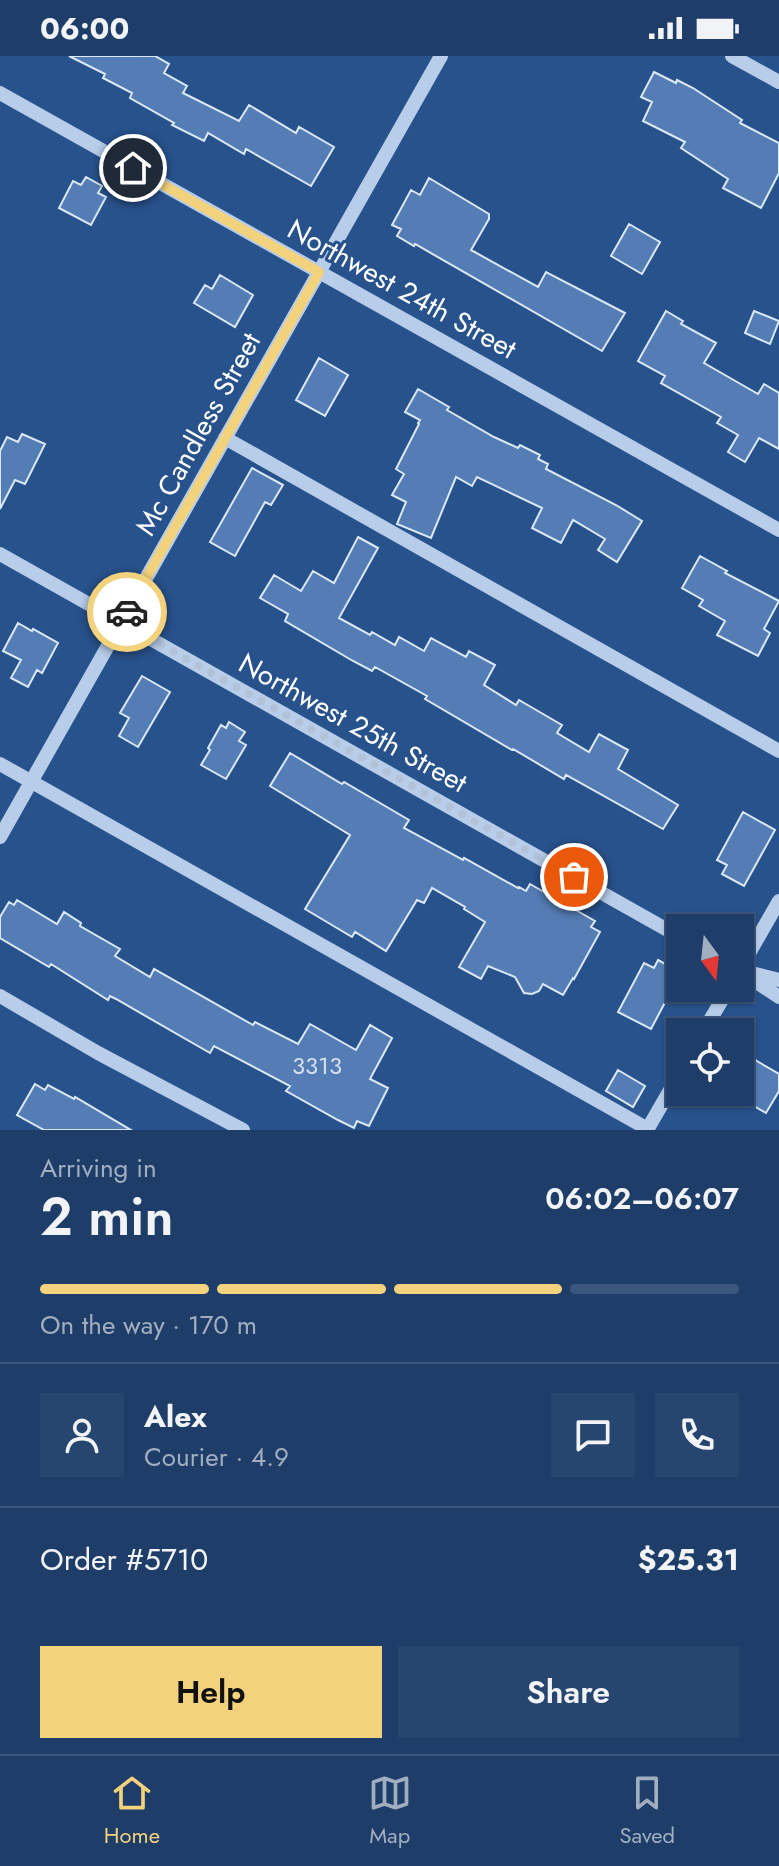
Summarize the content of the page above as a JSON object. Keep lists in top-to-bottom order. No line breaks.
{"streets":{"street":["Northwest 24th Street","Mc Candless Street","Northwest 25th Street"]},"crossings":[["Northwest 24th Street","Mc Candless Street"],["Mc Candless Street","Northwest 25th Street"]],"house_numbers":["3313"],"north":"bottom","page":{"status":"06:00","heading":["2 min","Arriving in","06:02–06:07"],"panel":["Alex","Courier · 4.9","Order #5710","$25.31"],"bar":"On the way · 170 m","buttons":["Help","Share"],"tabs":["Home","Map","Saved"]}}
